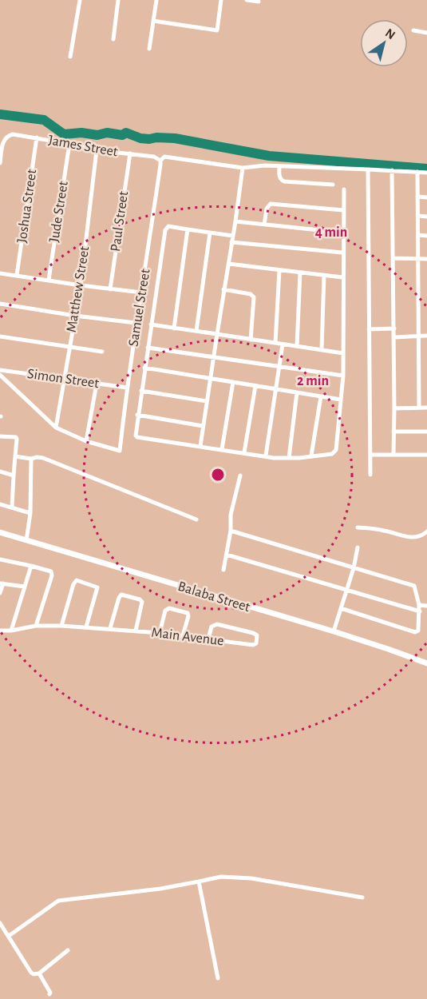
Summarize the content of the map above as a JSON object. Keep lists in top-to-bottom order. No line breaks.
{"streets":{"street":["James Street","Joshua Street","Jude Street","Paul Street","Matthew Street","Samuel Street","Simon Street","Balaba Street","Main Avenue"]},"crossings":[["James Street","Joshua Street"],["James Street","Jude Street"],["James Street","Paul Street"],["James Street","Matthew Street"],["James Street","Samuel Street"],["Matthew Street","Simon Street"],["Samuel Street","Simon Street"]],"north":"top right","rings":["4 min","2 min"]}
